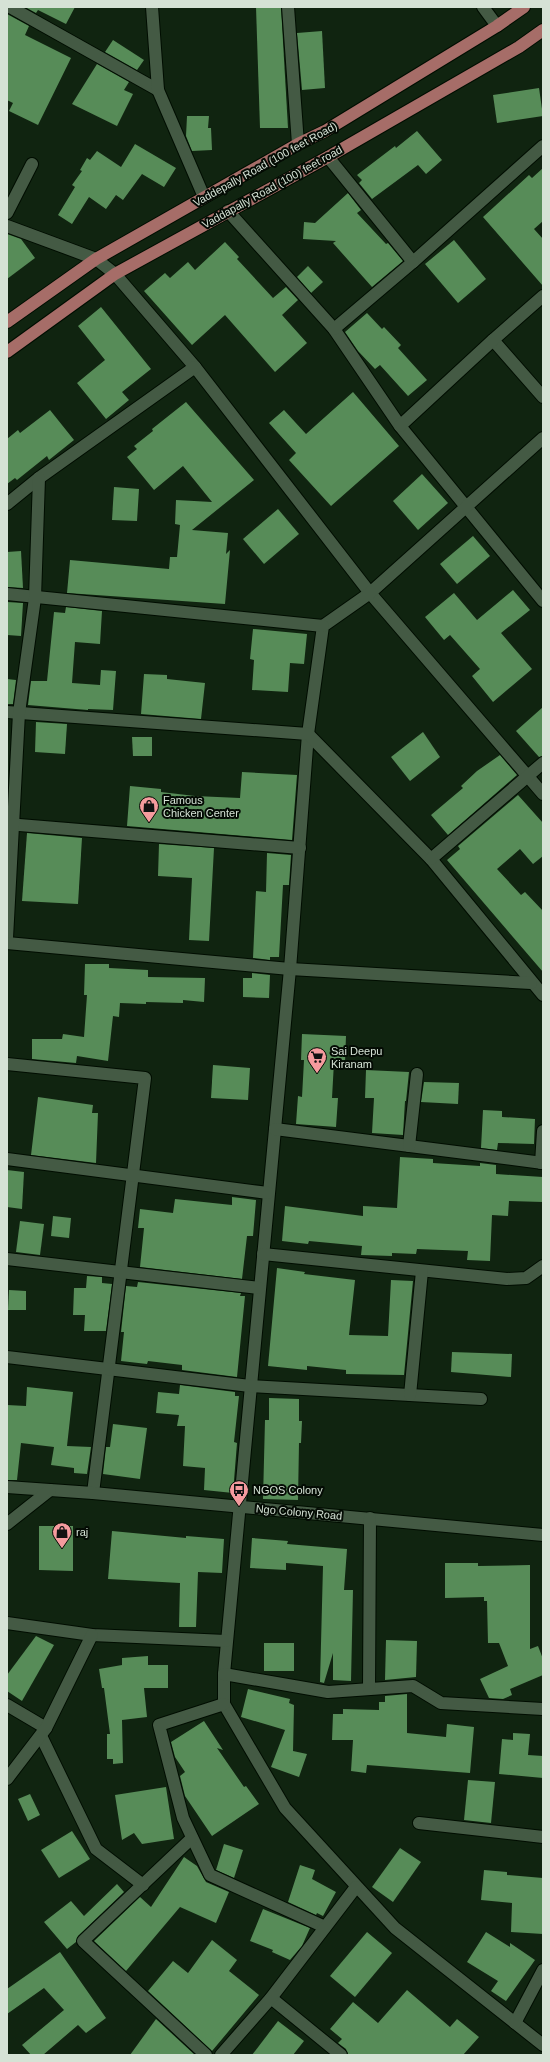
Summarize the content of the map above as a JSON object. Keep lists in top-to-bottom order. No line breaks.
{"streets":{"main road":["Vaddepally Road (100 feet Road)","Vaddapally Road (100) feet road"],"street":["Ngo Colony Road"]},"places":{"shop":["Famous Chicken Center","raj"],"supermarket":["Sai Deepu Kiranam"],"bus stop":["NGOS Colony"]}}
